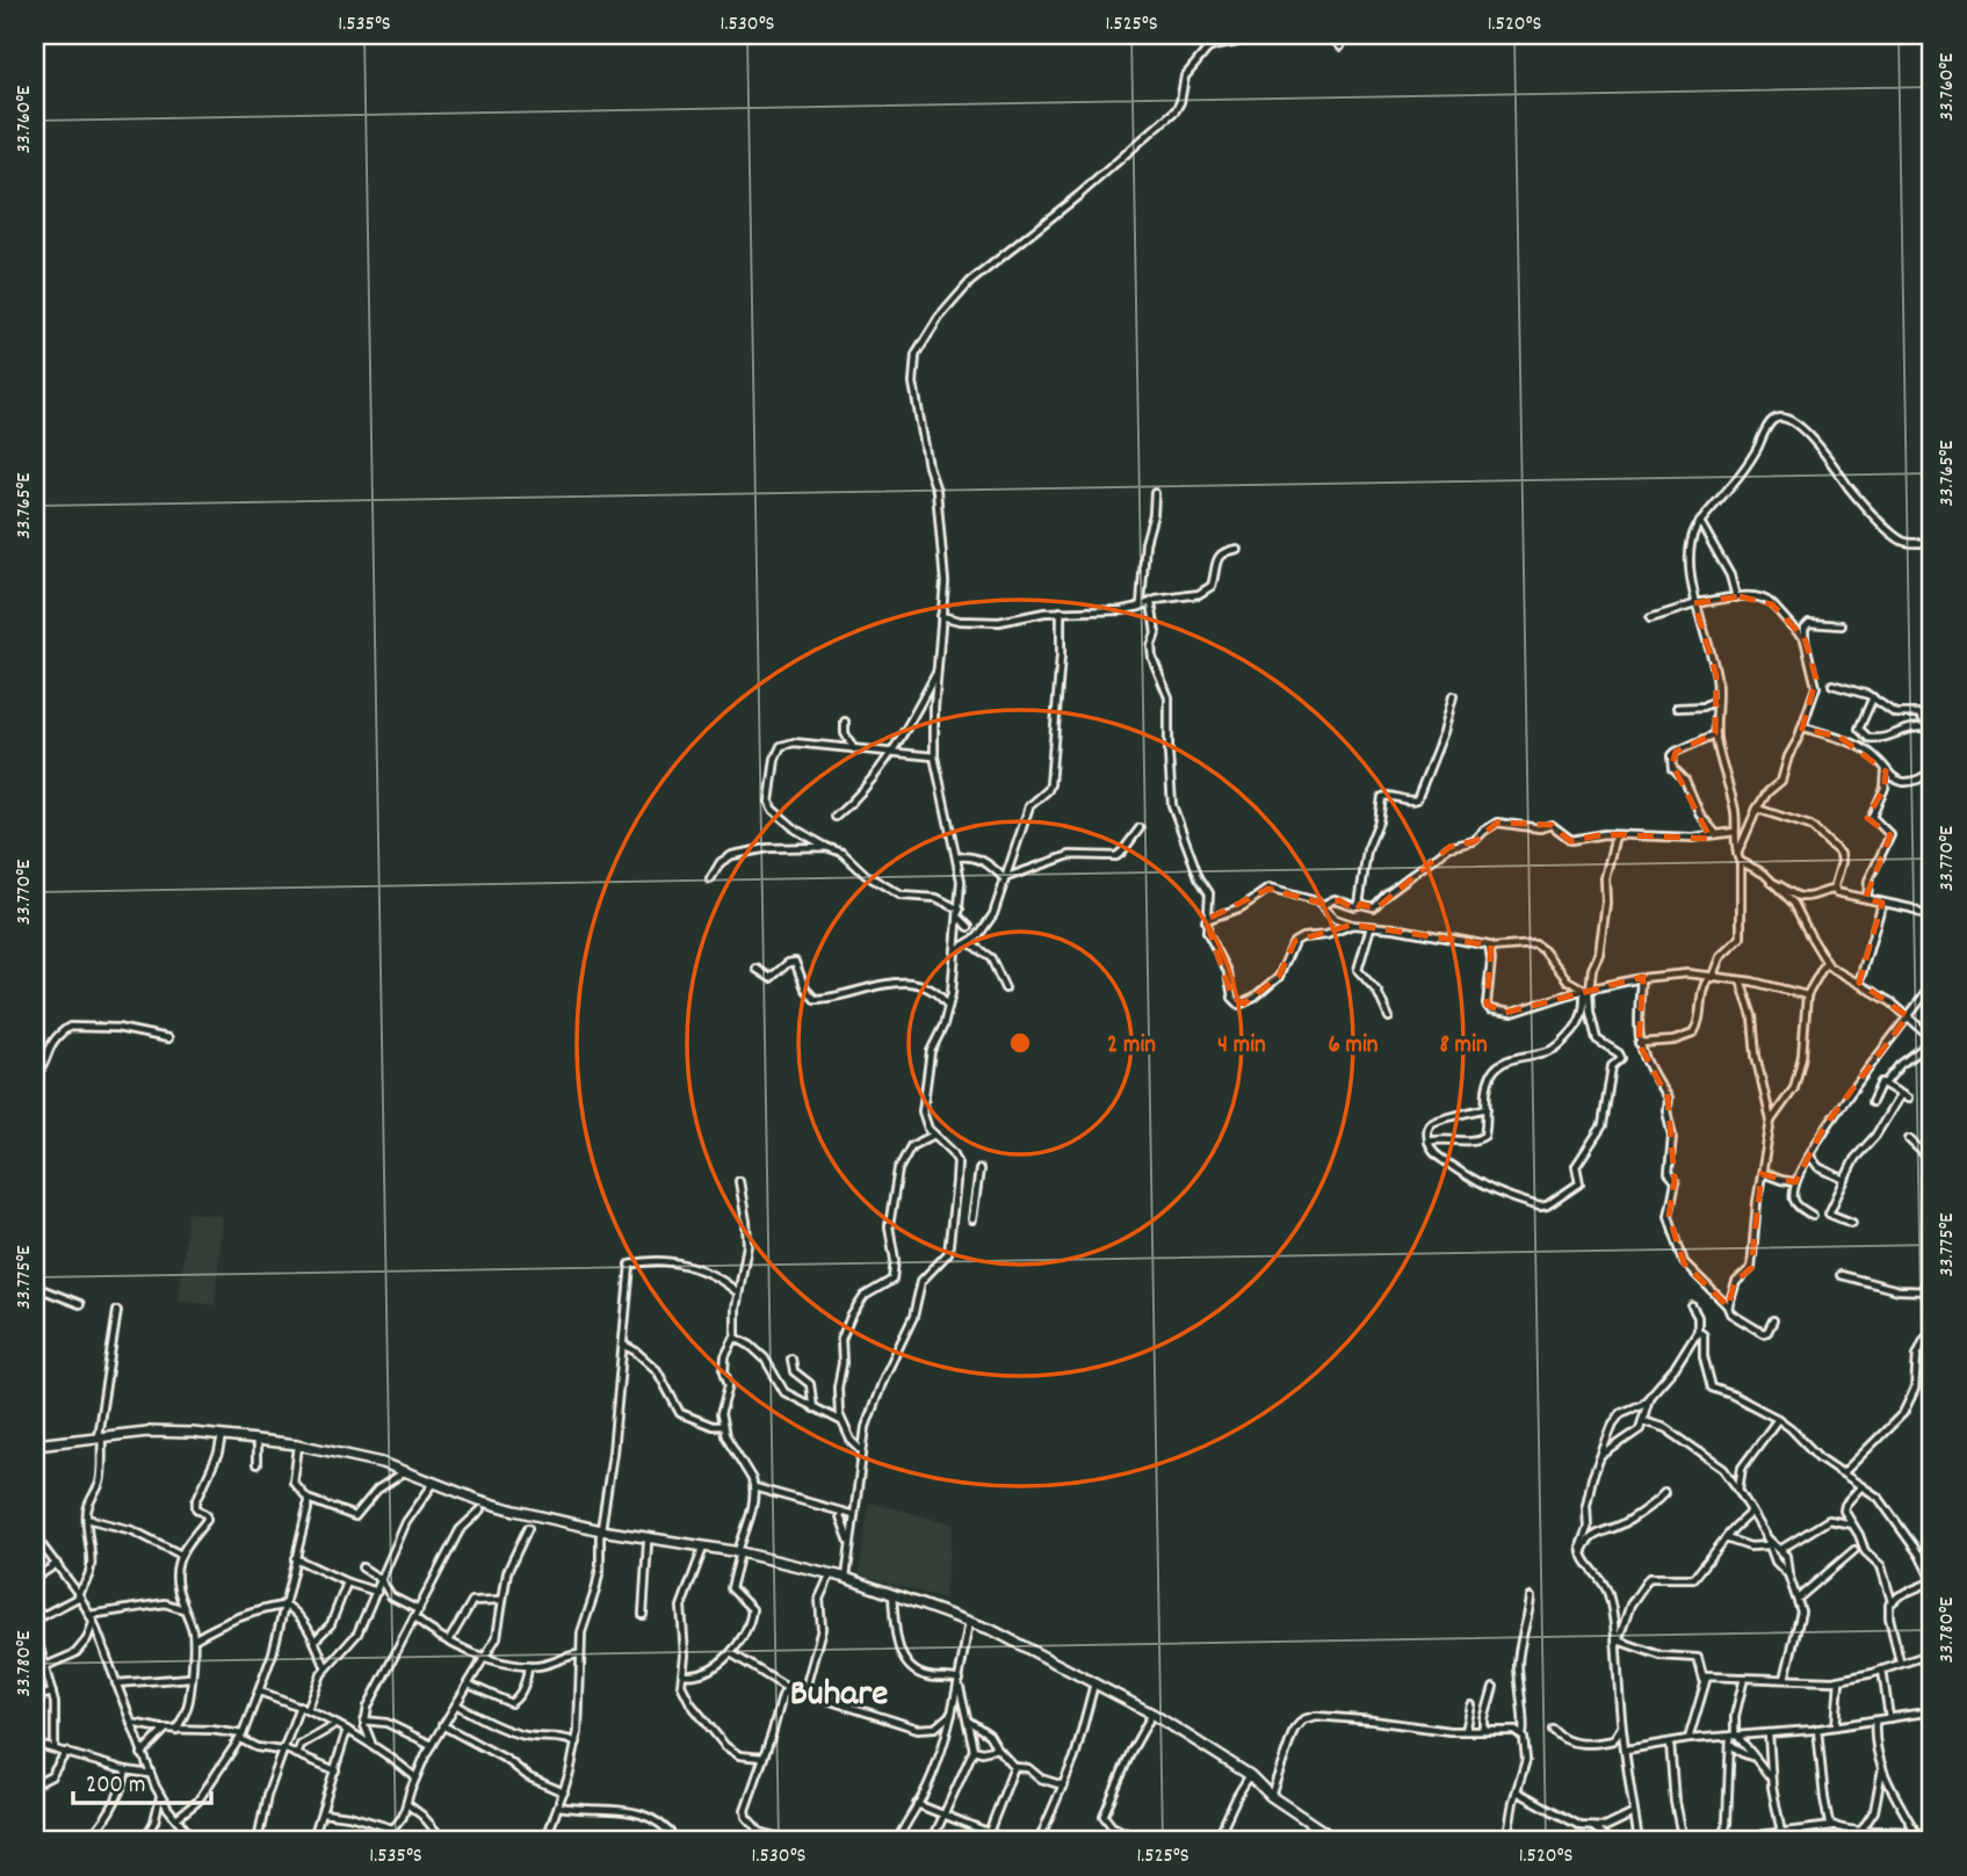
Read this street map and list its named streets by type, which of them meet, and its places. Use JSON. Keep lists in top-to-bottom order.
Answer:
{
  "districts": ["Buhare"],
  "scale_bar": "200 m",
  "coordinates": [
    "1.535°S",
    "1.530°S",
    "1.525°S",
    "1.520°S",
    "33.760°E",
    "33.765°E",
    "33.770°E",
    "33.775°E",
    "33.780°E"
  ],
  "rings": [
    "2 min",
    "4 min",
    "6 min",
    "8 min"
  ]
}
